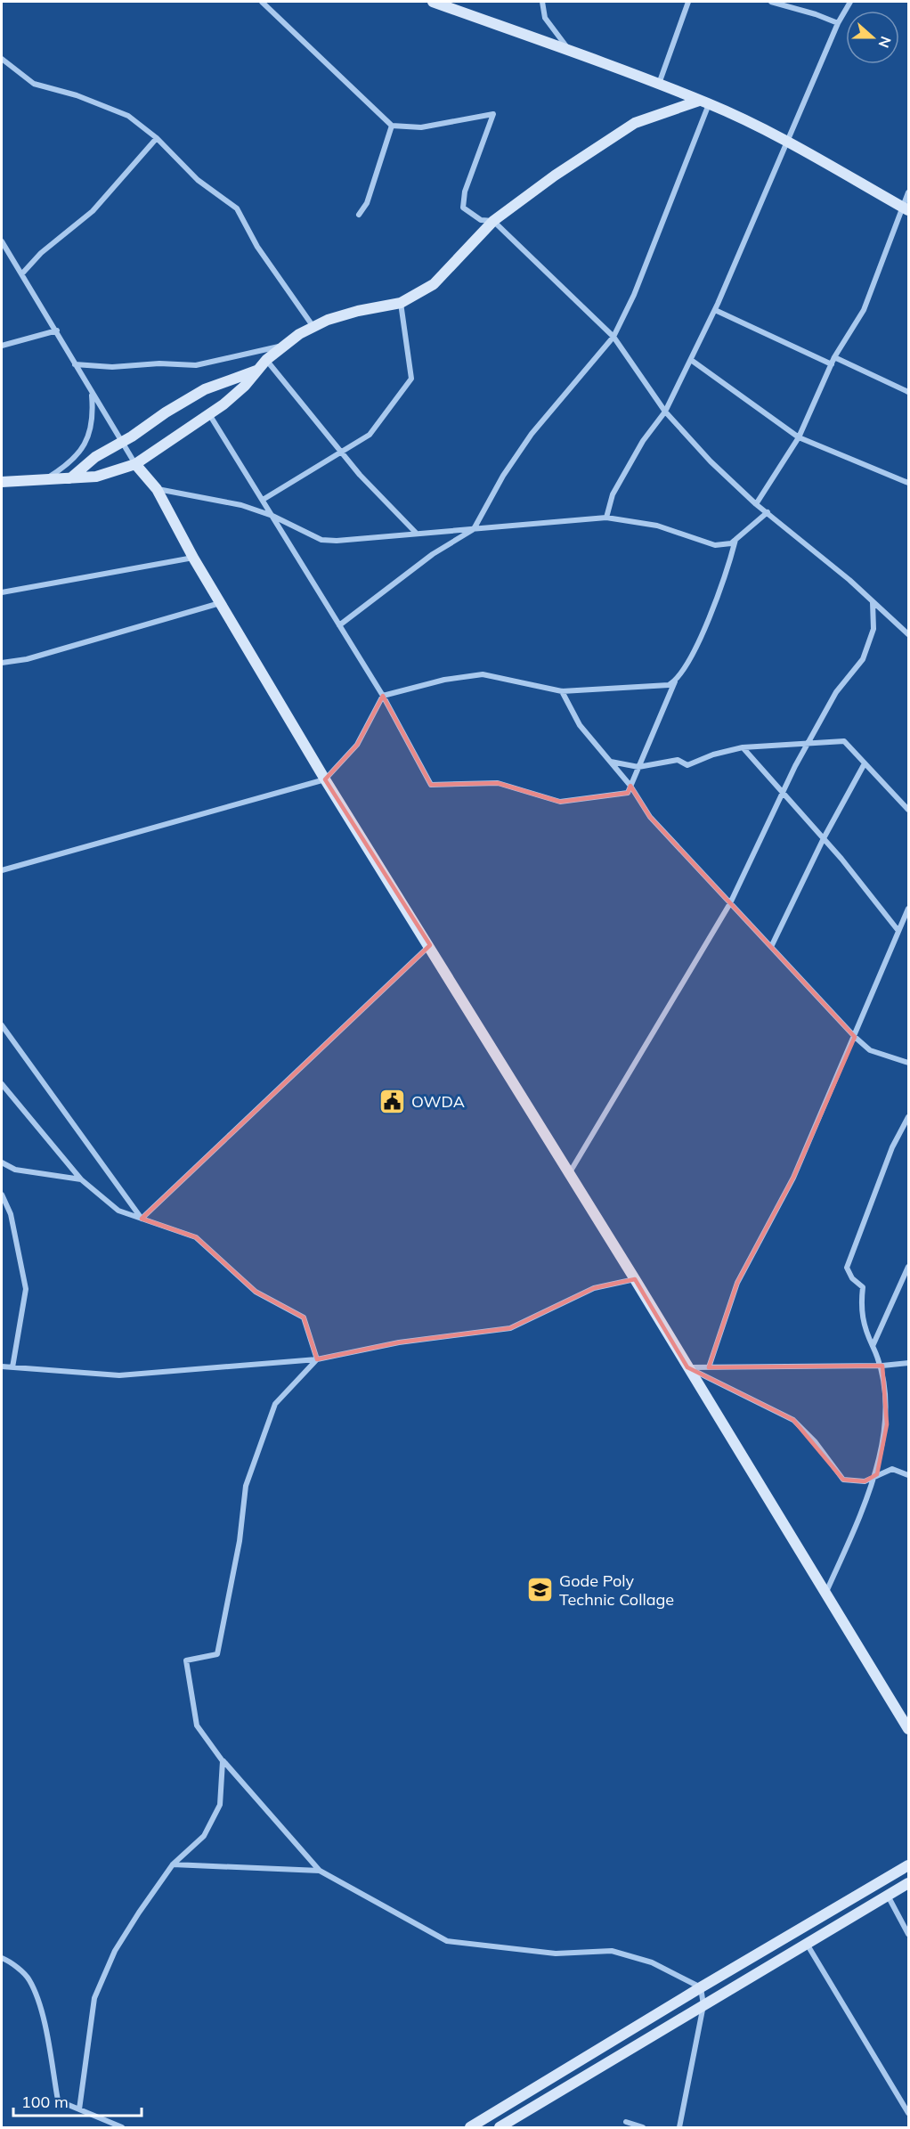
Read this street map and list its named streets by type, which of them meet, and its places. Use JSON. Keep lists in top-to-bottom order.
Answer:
{
  "places": {
    "public building": ["OWDA"],
    "school or university": ["Gode Poly Technic Collage"]
  },
  "scale_bar": "100 m",
  "north": "right"
}
